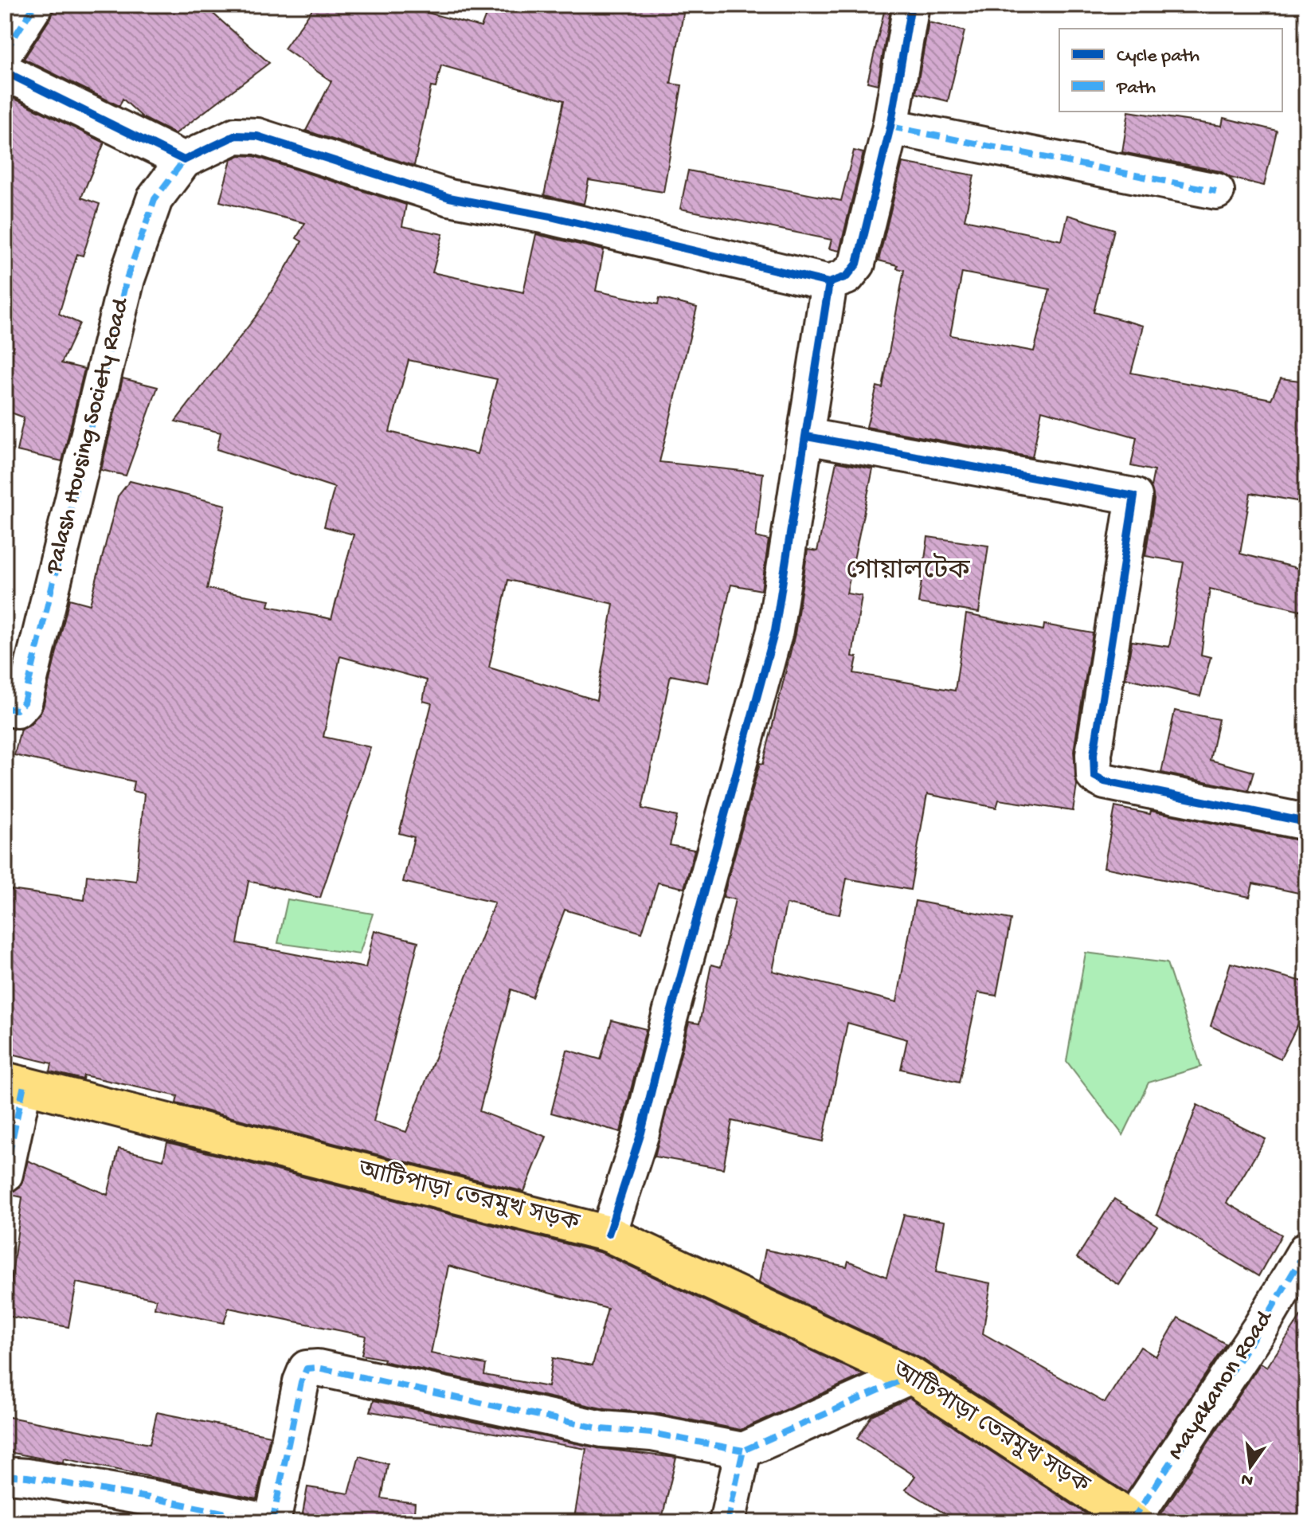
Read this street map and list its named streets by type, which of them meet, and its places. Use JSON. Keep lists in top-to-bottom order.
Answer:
{
  "streets": {
    "main road": ["আটিপাড়া তেরমুখ সড়ক"],
    "street": ["Palash Housing Society Road", "Mayakanon Road"]
  },
  "crossings": [
    ["আটিপাড়া তেরমুখ সড়ক", "Mayakanon Road"]
  ],
  "districts": ["গোয়ালটেক"],
  "legend": ["Cycle path", "Path"],
  "north": "bottom"
}
